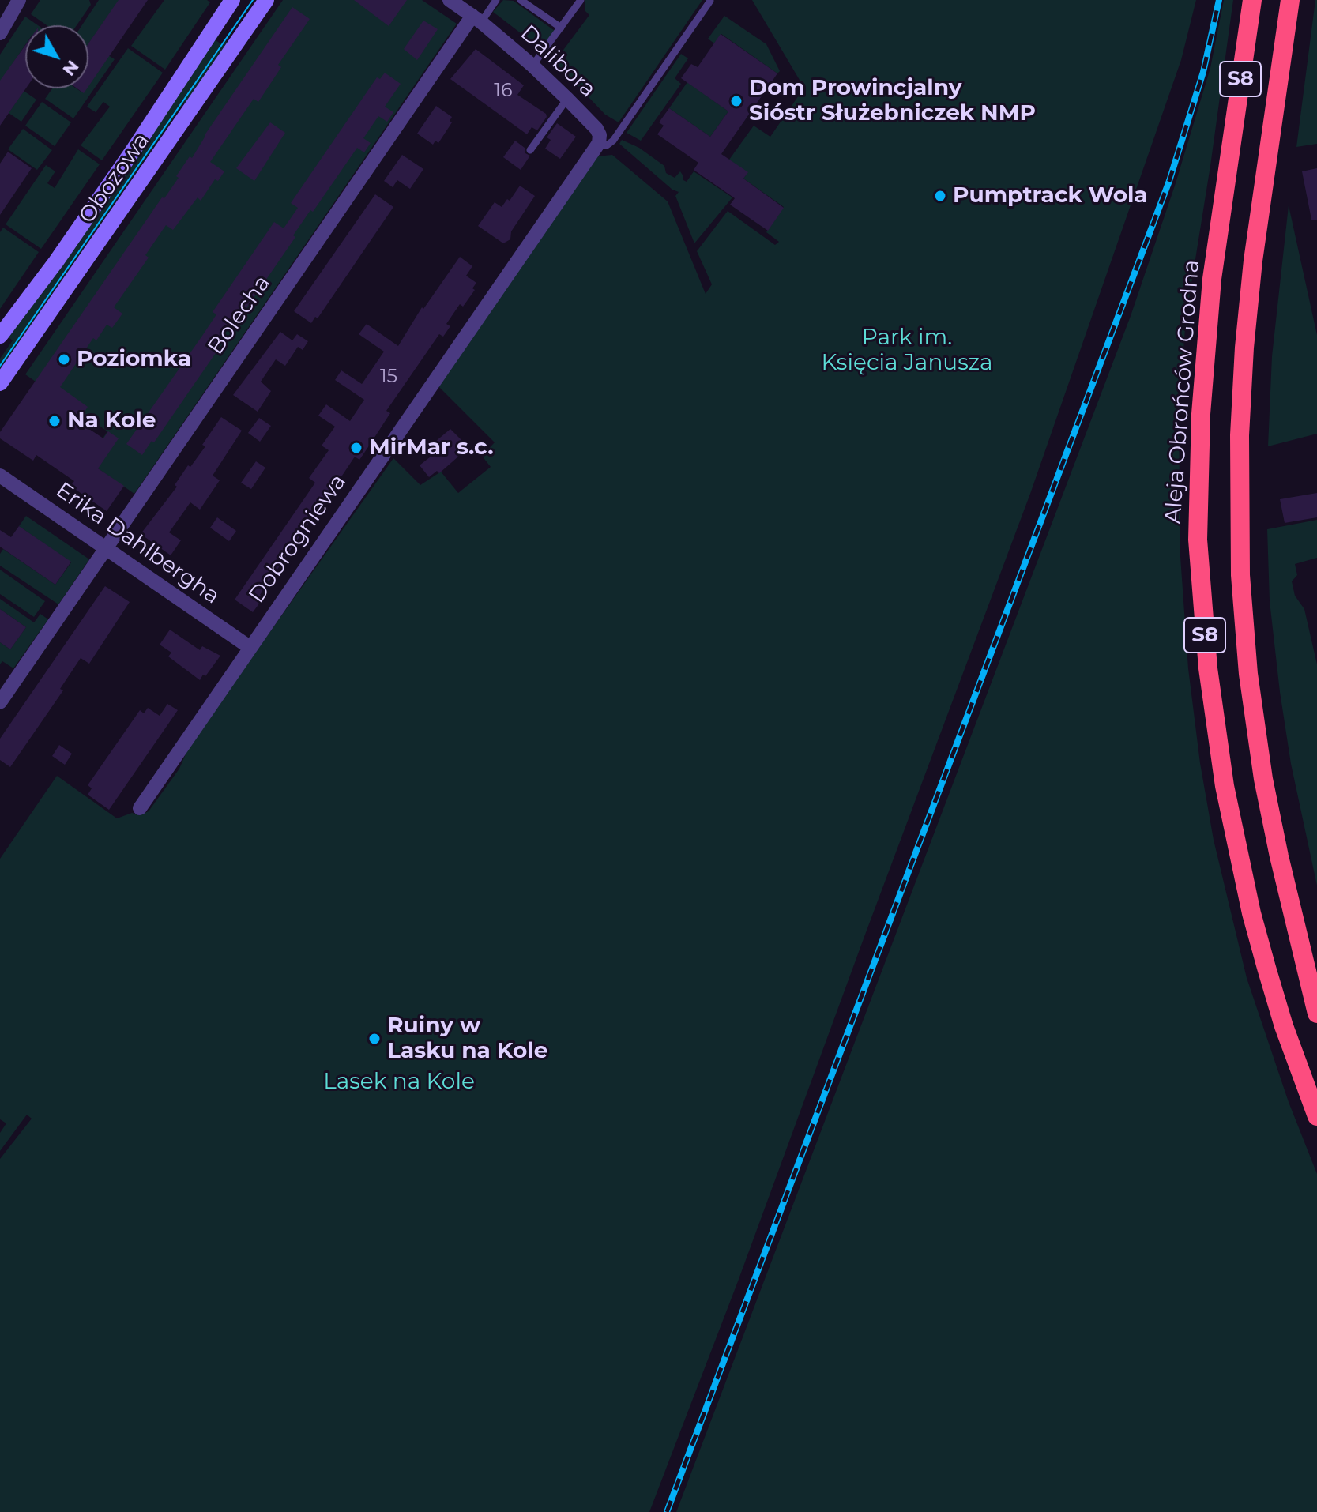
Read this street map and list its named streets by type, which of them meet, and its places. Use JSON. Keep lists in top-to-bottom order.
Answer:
{
  "streets": {
    "highway": ["S8", "Aleja Obrońców Grodna"],
    "street": [
      "Dalibora",
      "Obozowa",
      "Bolecha",
      "Dobrogniewa",
      "Erika Dahlbergha"
    ]
  },
  "crossings": [
    ["Dalibora", "Bolecha"],
    ["Dalibora", "Dobrogniewa"],
    ["Bolecha", "Erika Dahlbergha"],
    ["Dobrogniewa", "Erika Dahlbergha"]
  ],
  "parks": ["Park im. Księcia Janusza", "Lasek na Kole"],
  "places": [
    "Dom Prowincjalny Sióstr Służebniczek NMP",
    "Pumptrack Wola",
    "Poziomka",
    "Na Kole",
    "MirMar s.c.",
    "Ruiny w Lasku na Kole"
  ],
  "house_numbers": ["16", "15"],
  "north": "bottom right"
}
